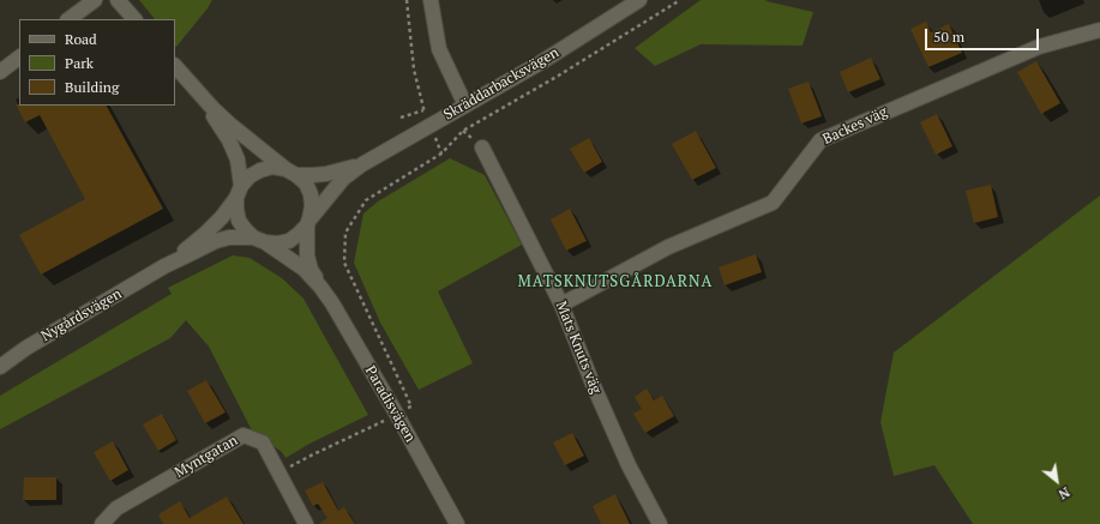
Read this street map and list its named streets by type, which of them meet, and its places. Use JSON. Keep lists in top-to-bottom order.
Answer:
{
  "streets": {
    "street": [
      "Skräddarbacksvägen",
      "Backes väg",
      "Nygårdsvägen",
      "Mats Knuts väg",
      "Paradisvägen",
      "Myntgatan"
    ]
  },
  "crossings": [
    ["Skräddarbacksvägen", "Nygårdsvägen"],
    ["Skräddarbacksvägen", "Paradisvägen"],
    ["Backes väg", "Mats Knuts väg"],
    ["Nygårdsvägen", "Paradisvägen"]
  ],
  "districts": ["MATSKNUTSGÅRDARNA"],
  "legend": ["Road", "Park", "Building"],
  "scale_bar": "50 m",
  "north": "bottom right"
}
